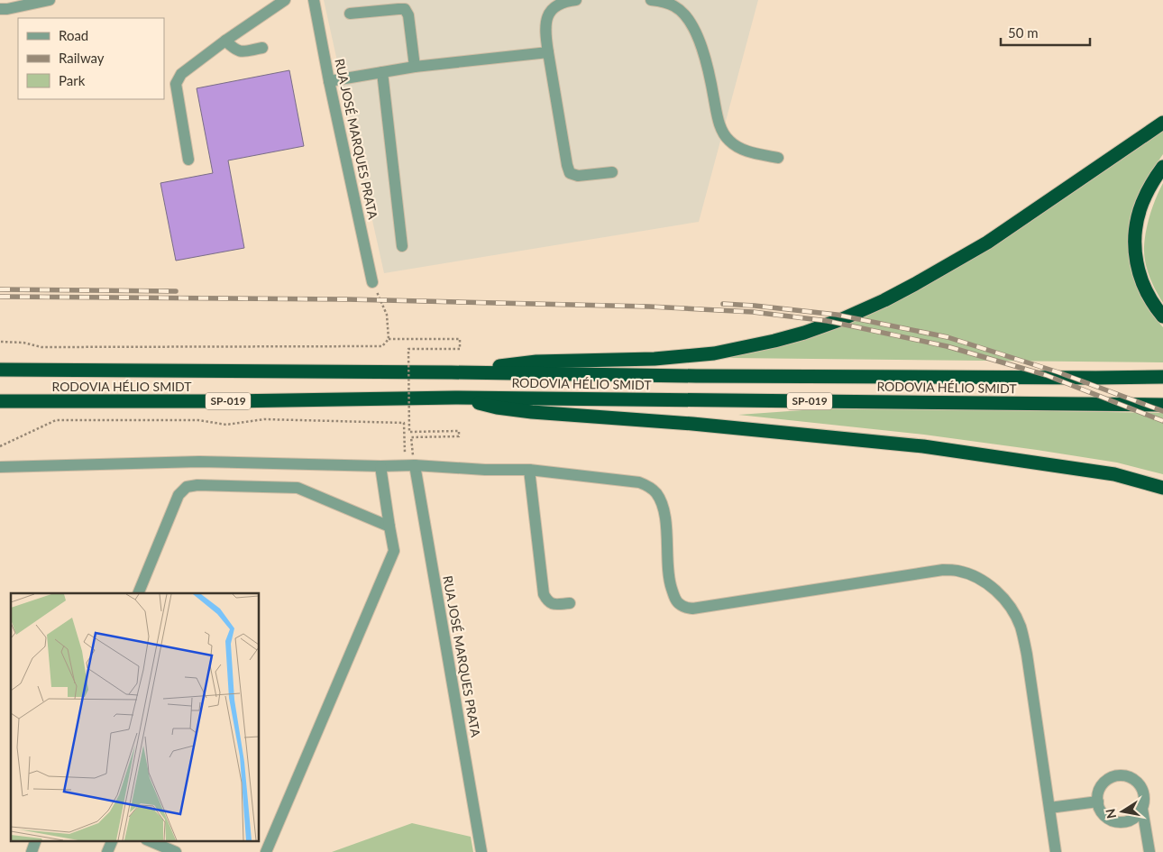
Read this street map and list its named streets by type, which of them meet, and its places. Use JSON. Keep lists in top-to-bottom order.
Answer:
{
  "streets": {
    "highway": ["RODOVIA HÉLIO SMIDT", "SP-019"],
    "lane": ["RUA JOSÉ MARQUES PRATA"]
  },
  "legend": ["Road", "Railway", "Park"],
  "scale_bar": "50 m",
  "north": "left"
}
